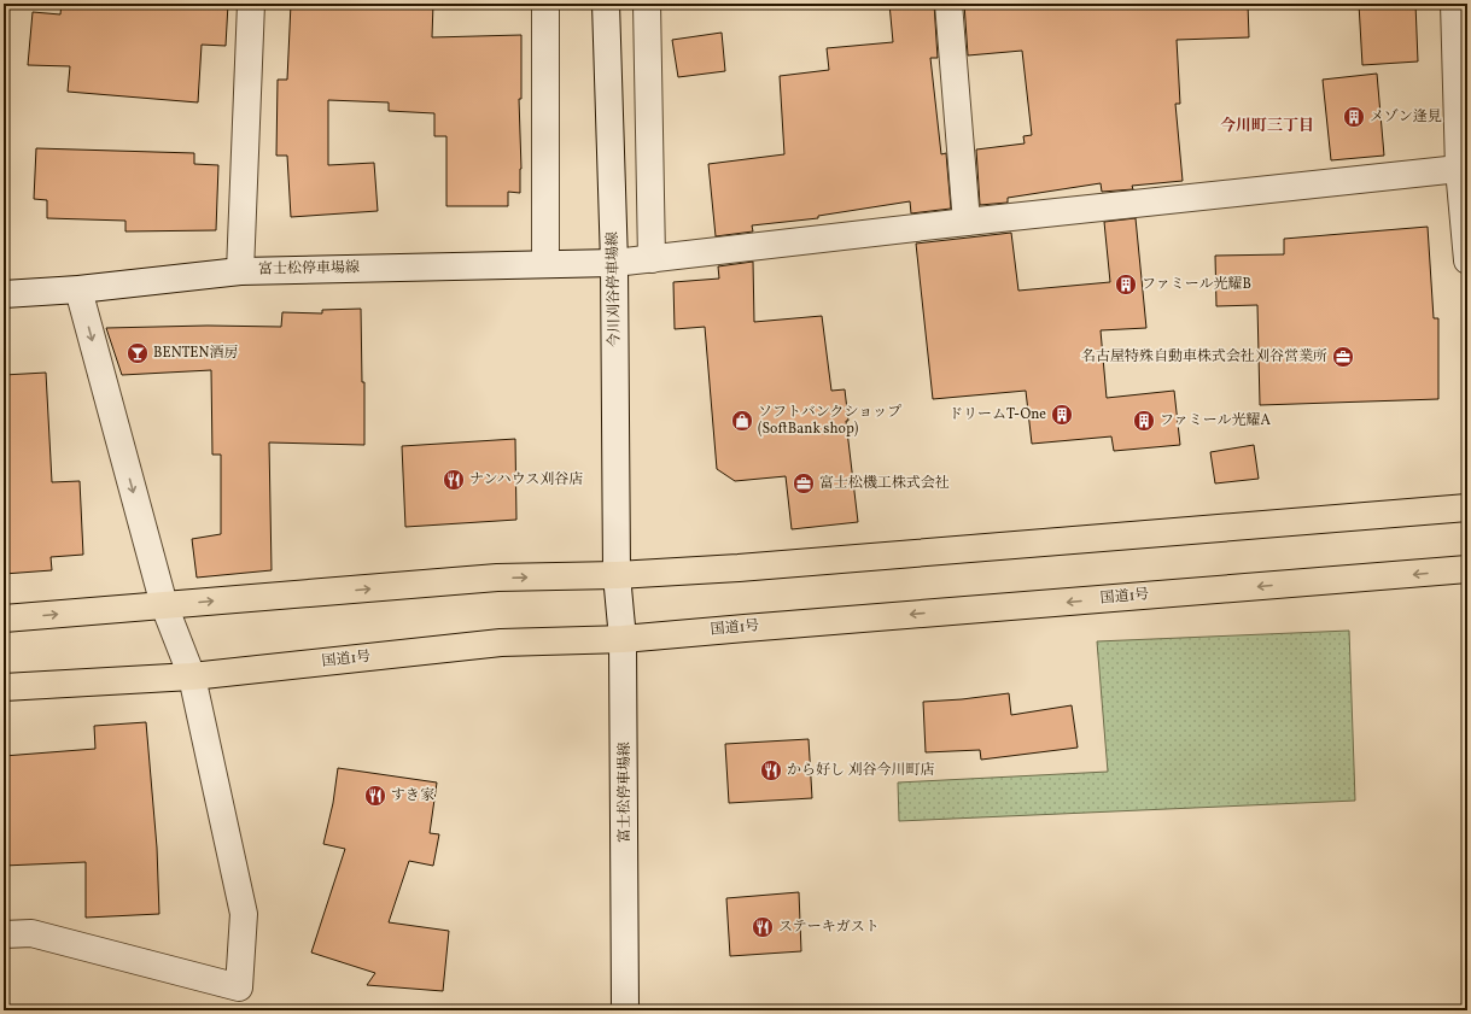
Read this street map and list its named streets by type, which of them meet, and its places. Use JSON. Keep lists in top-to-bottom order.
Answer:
{
  "streets": {
    "highway": ["国道1号"],
    "street": ["富士松停車場線", "今川刈谷停車場線"]
  },
  "crossings": [
    ["富士松停車場線", "今川刈谷停車場線"],
    ["富士松停車場線", "国道1号"]
  ],
  "districts": ["今川町三丁目"],
  "places": {
    "building": [
      "メゾン逢見",
      "ファミール光耀B",
      "ドリームT-One",
      "ファミール光耀A"
    ],
    "bar": ["BENTEN酒房"],
    "office": ["名古屋特殊自動車株式会社刈谷営業所", "富士松機工株式会社"],
    "shop": ["ソフトバンクショップ (SoftBank shop)"],
    "restaurant": [
      "ナンハウス刈谷店",
      "から好し 刈谷今川町店",
      "すき家",
      "ステーキガスト"
    ]
  }
}
